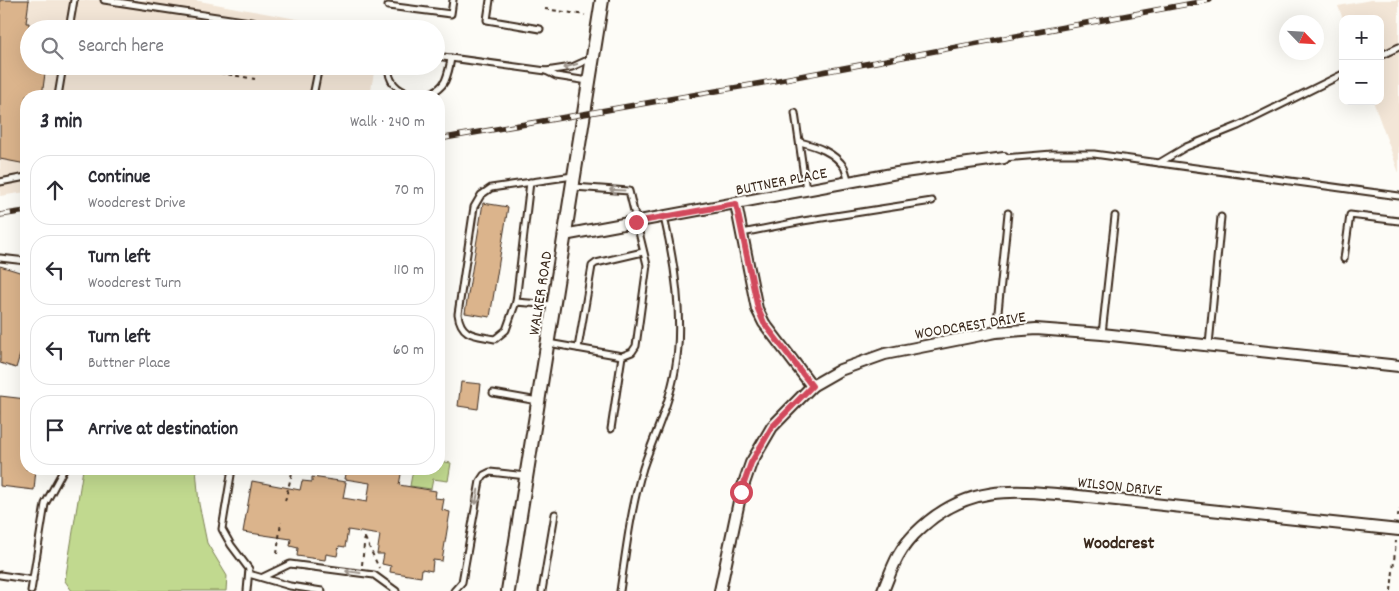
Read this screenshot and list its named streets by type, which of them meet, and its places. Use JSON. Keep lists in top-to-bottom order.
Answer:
{
  "streets": {
    "street": [
      "BUTTNER PLACE",
      "WALKER ROAD",
      "WOODCREST DRIVE",
      "WILSON DRIVE"
    ]
  },
  "crossings": [
    ["BUTTNER PLACE", "WALKER ROAD"]
  ],
  "districts": ["Woodcrest"],
  "north": "bottom right",
  "page": {
    "map_buttons": ["+", "−"],
    "search": "Search here",
    "heading": ["3 min", "Walk · 240 m"],
    "list": [
      ["Continue", "Woodcrest Drive", "70 m"],
      ["Turn left", "Woodcrest Turn", "110 m"],
      ["Turn left", "Buttner Place", "60 m"],
      "Arrive at destination"
    ]
  }
}
